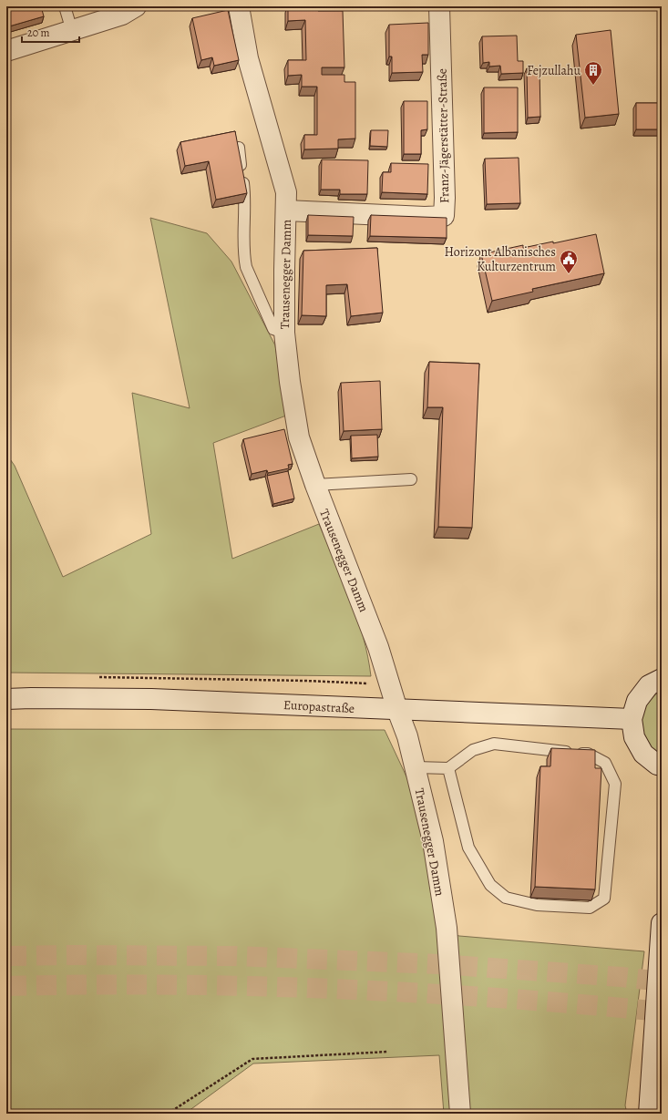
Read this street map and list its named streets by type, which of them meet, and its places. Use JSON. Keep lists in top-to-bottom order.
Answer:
{
  "streets": {
    "street": ["Franz-Jägerstätter-Straße", "Trausenegger Damm", "Europastraße"]
  },
  "crossings": [
    ["Franz-Jägerstätter-Straße", "Trausenegger Damm"],
    ["Trausenegger Damm", "Europastraße"]
  ],
  "places": {
    "building": ["Fejzullahu"],
    "public building": ["Horizont Albanisches Kulturzentrum"]
  },
  "scale_bar": "20 m"
}
